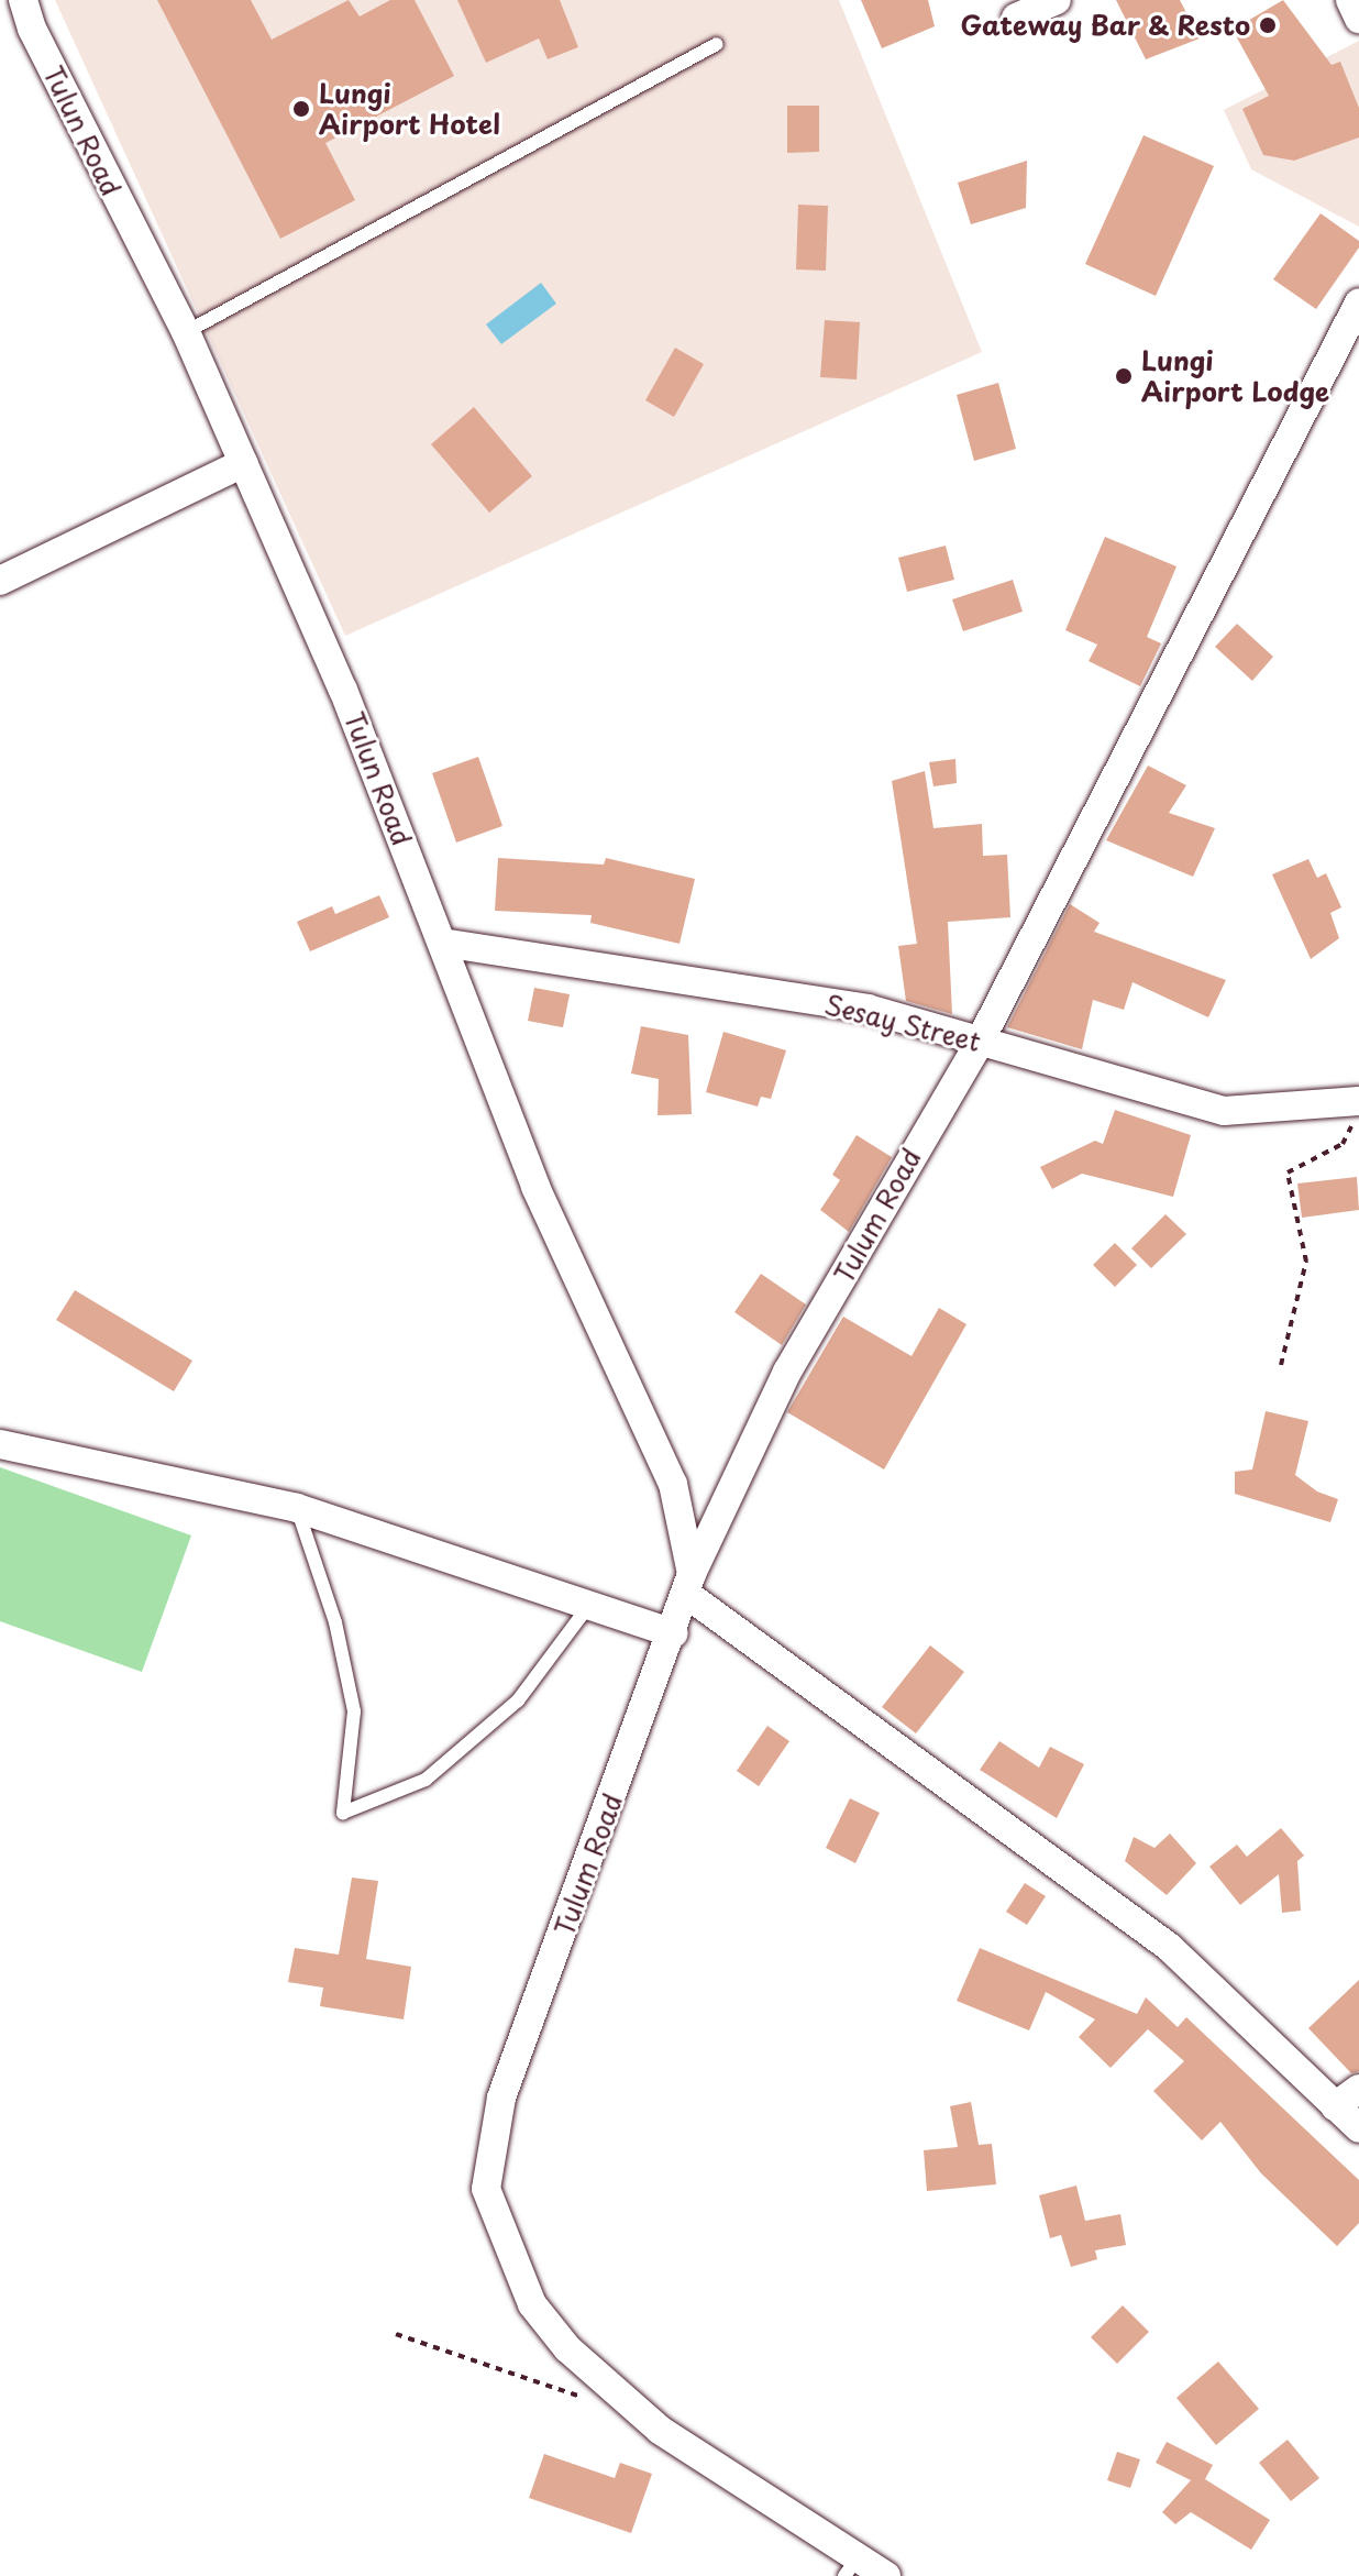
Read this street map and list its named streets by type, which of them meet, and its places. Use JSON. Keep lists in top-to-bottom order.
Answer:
{
  "streets": {
    "street": ["Tulun Road", "Sesay Street", "Tulum Road"]
  },
  "crossings": [
    ["Tulun Road", "Sesay Street"],
    ["Tulun Road", "Tulum Road"],
    ["Sesay Street", "Tulum Road"]
  ],
  "places": ["Gateway Bar & Resto", "Lungi Airport Hotel", "Lungi Airport Lodge"]
}
